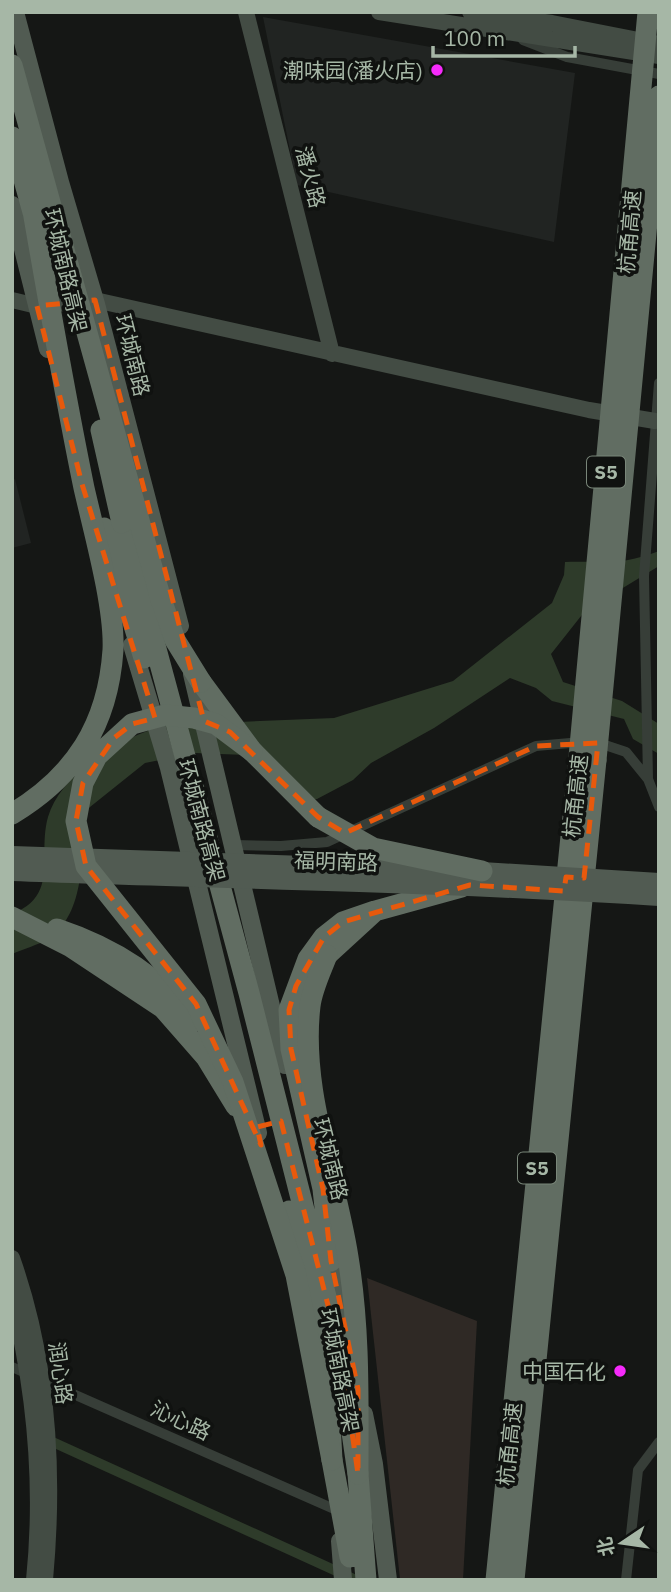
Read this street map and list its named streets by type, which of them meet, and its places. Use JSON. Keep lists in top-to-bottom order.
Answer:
{
  "streets": {
    "highway": ["杭甬高速", "环城南路高架", "S5"],
    "main road": ["环城南路", "福明南路"],
    "street": ["潘火路", "润心路", "沁心路"]
  },
  "crossings": [
    ["润心路", "沁心路"]
  ],
  "places": ["潮味园(潘火店)", "中国石化"],
  "scale_bar": "100 m",
  "north": "left"
}
